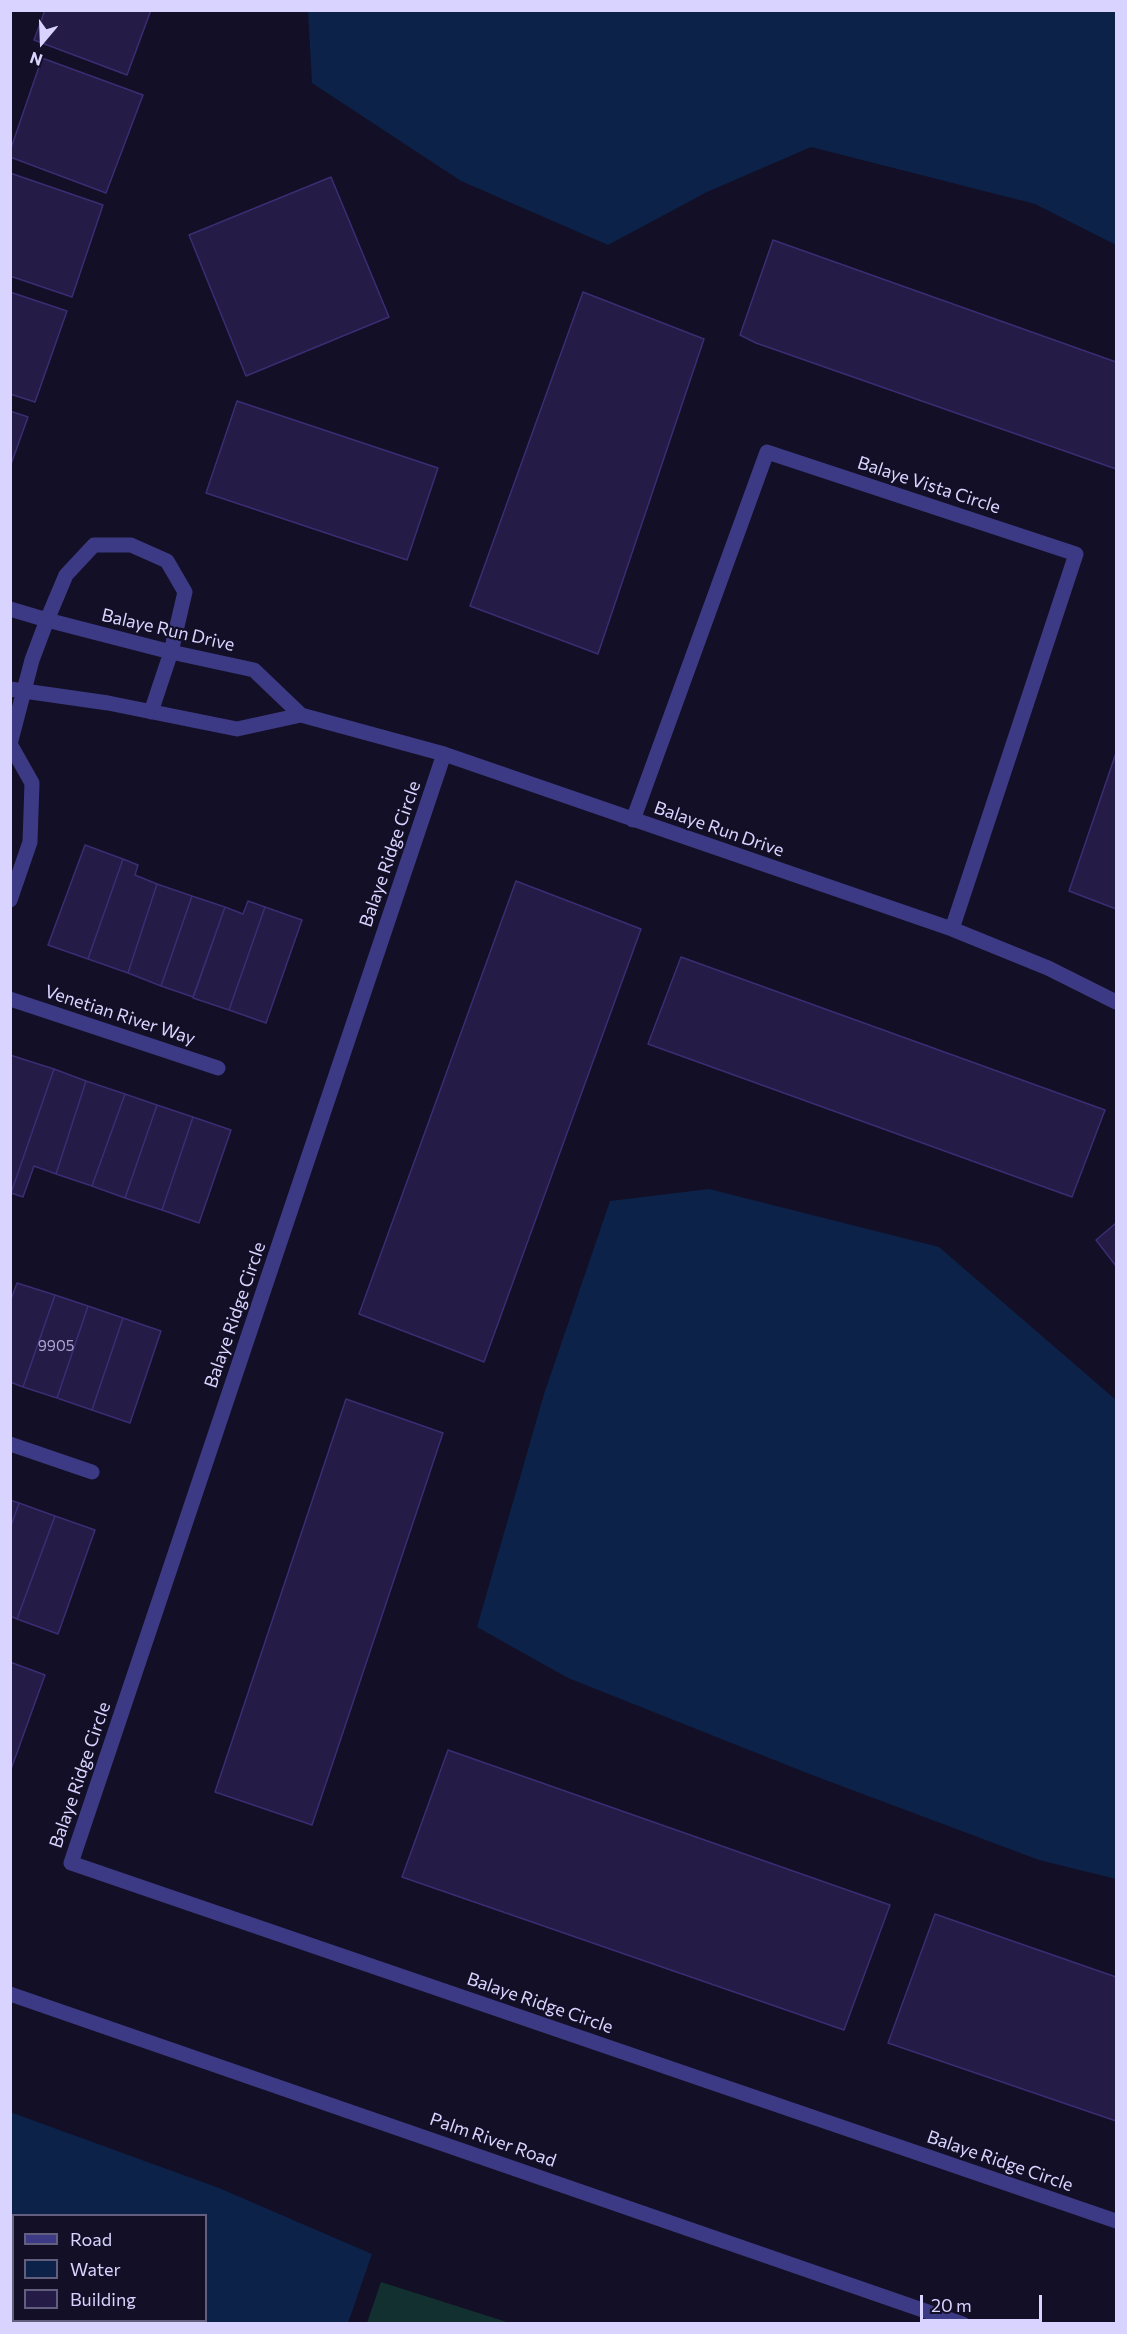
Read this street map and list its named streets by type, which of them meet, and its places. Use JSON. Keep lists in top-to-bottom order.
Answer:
{
  "streets": {
    "street": [
      "Balaye Vista Circle",
      "Balaye Run Drive",
      "Balaye Ridge Circle",
      "Venetian River Way",
      "Palm River Road"
    ]
  },
  "crossings": [
    ["Balaye Vista Circle", "Balaye Run Drive"],
    ["Balaye Run Drive", "Balaye Ridge Circle"]
  ],
  "house_numbers": ["9905"],
  "legend": ["Road", "Water", "Building"],
  "scale_bar": "20 m",
  "north": "bottom"
}
